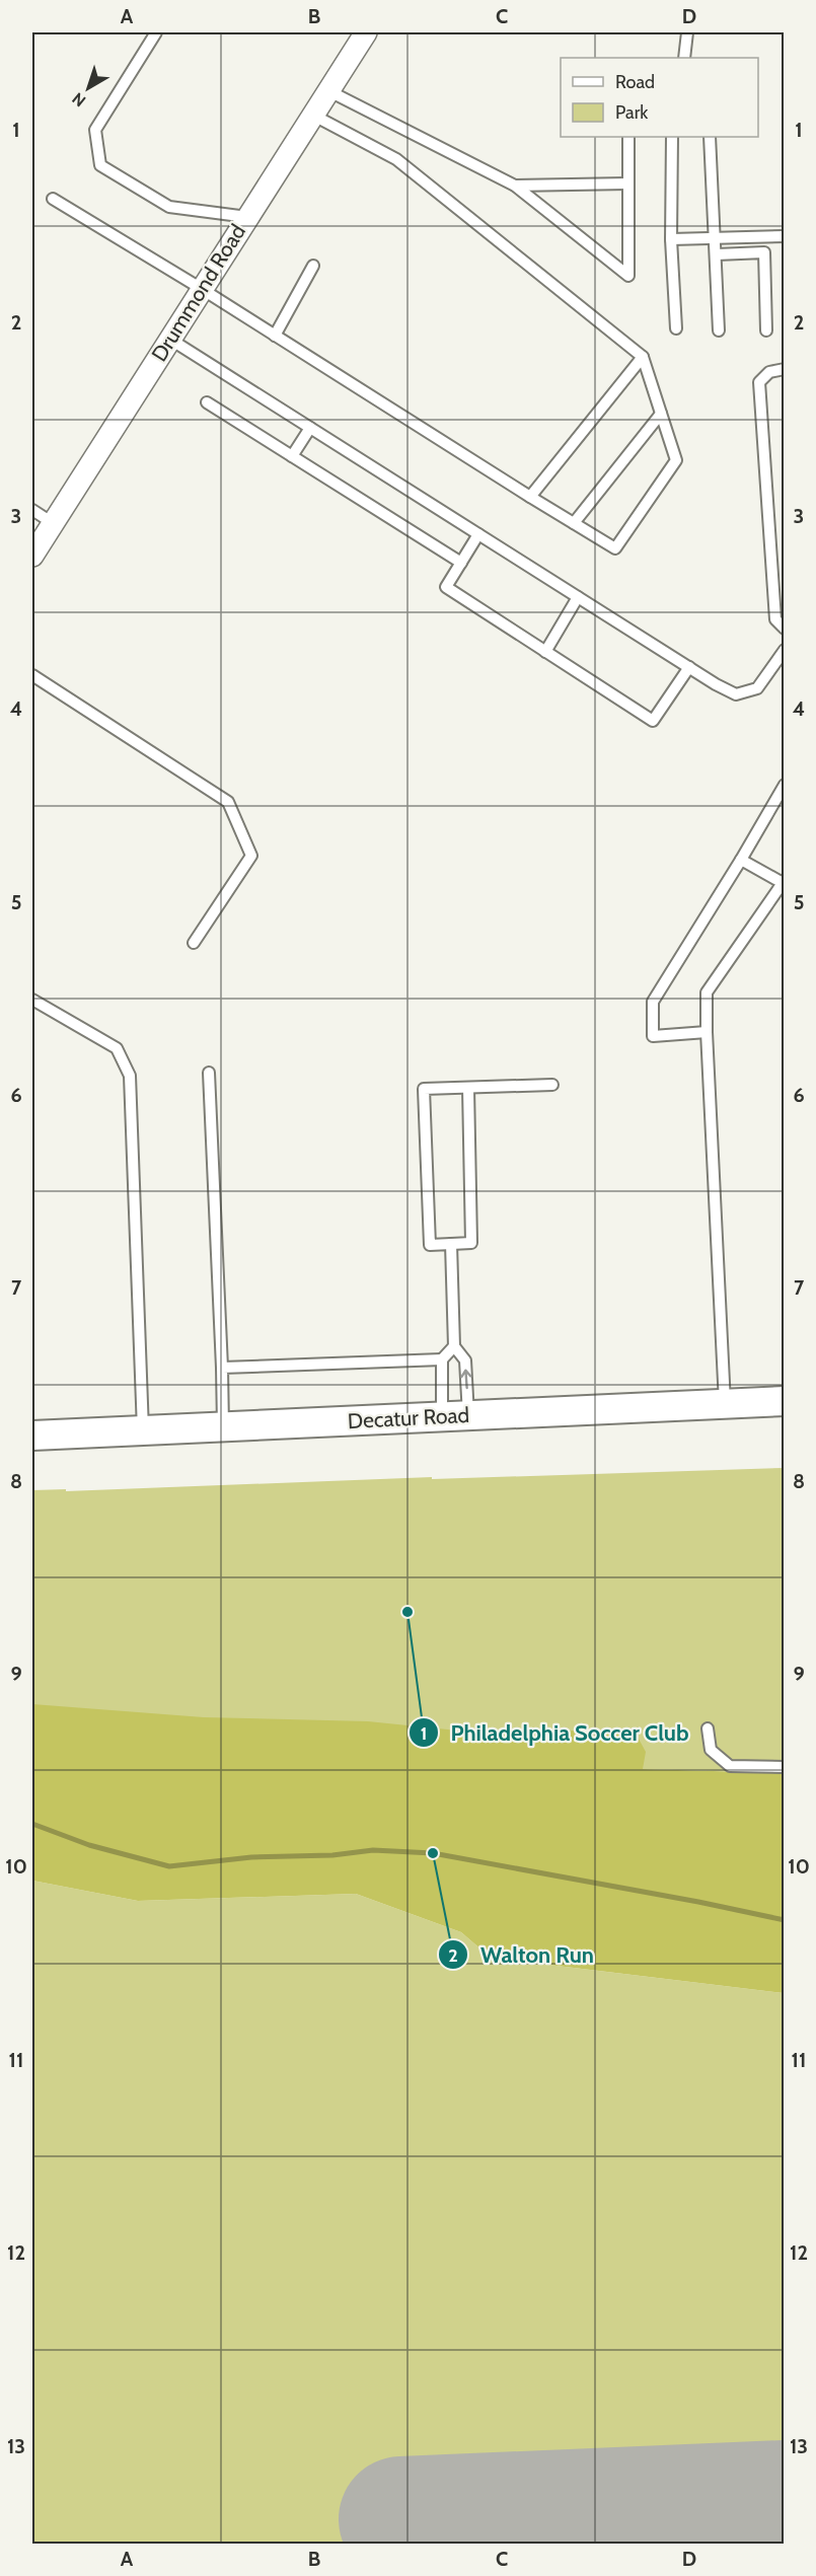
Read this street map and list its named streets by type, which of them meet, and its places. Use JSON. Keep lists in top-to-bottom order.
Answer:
{
  "streets": {
    "street": ["Drummond Road", "Decatur Road"]
  },
  "places": ["Philadelphia Soccer Club", "Walton Run"],
  "legend": ["Road", "Park"],
  "north": "bottom left",
  "grid": {
    "columns": [
      "A",
      "B",
      "C",
      "D"
    ],
    "rows": [
      "1",
      "2",
      "3",
      "4",
      "5",
      "6",
      "7",
      "8",
      "9",
      "10",
      "11",
      "12",
      "13"
    ]
  }
}
